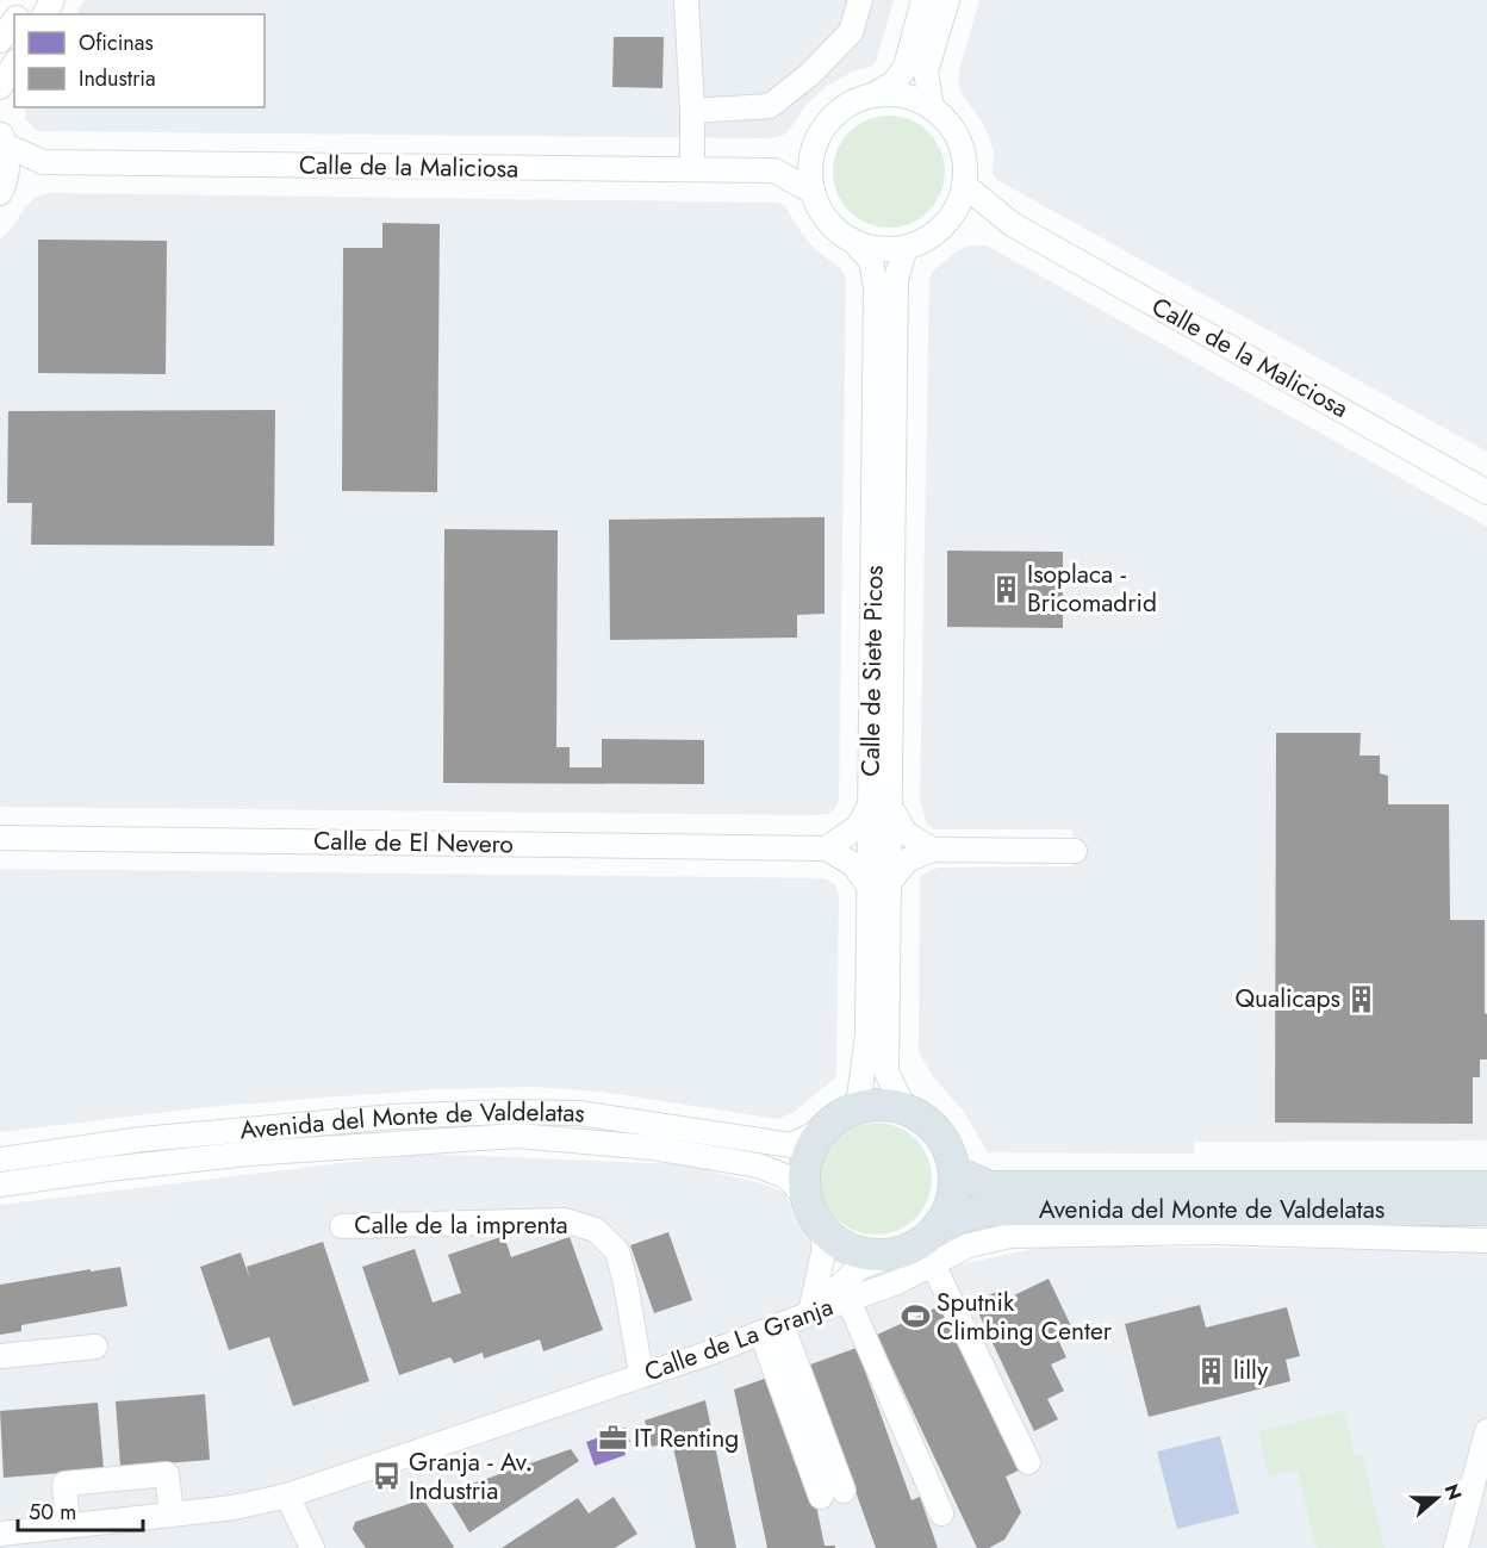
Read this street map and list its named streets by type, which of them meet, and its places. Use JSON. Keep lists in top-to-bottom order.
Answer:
{
  "streets": {
    "main road": ["Avenida del Monte de Valdelatas"],
    "street": [
      "Calle de la Maliciosa",
      "Calle de Siete Picos",
      "Calle de El Nevero",
      "Calle de la imprenta",
      "Calle de La Granja"
    ]
  },
  "crossings": [
    ["Calle de la Maliciosa", "Calle de Siete Picos"],
    ["Calle de Siete Picos", "Avenida del Monte de Valdelatas"],
    ["Calle de la imprenta", "Calle de La Granja"]
  ],
  "places": {
    "building": ["Isoplaca - Bricomadrid", "Qualicaps", "lilly"],
    "sports": ["Sputnik Climbing Center"],
    "office": ["IT Renting"],
    "bus stop": ["Granja - Av. Industria"]
  },
  "legend": ["Oficinas", "Industria"],
  "scale_bar": "50 m",
  "north": "right"
}
